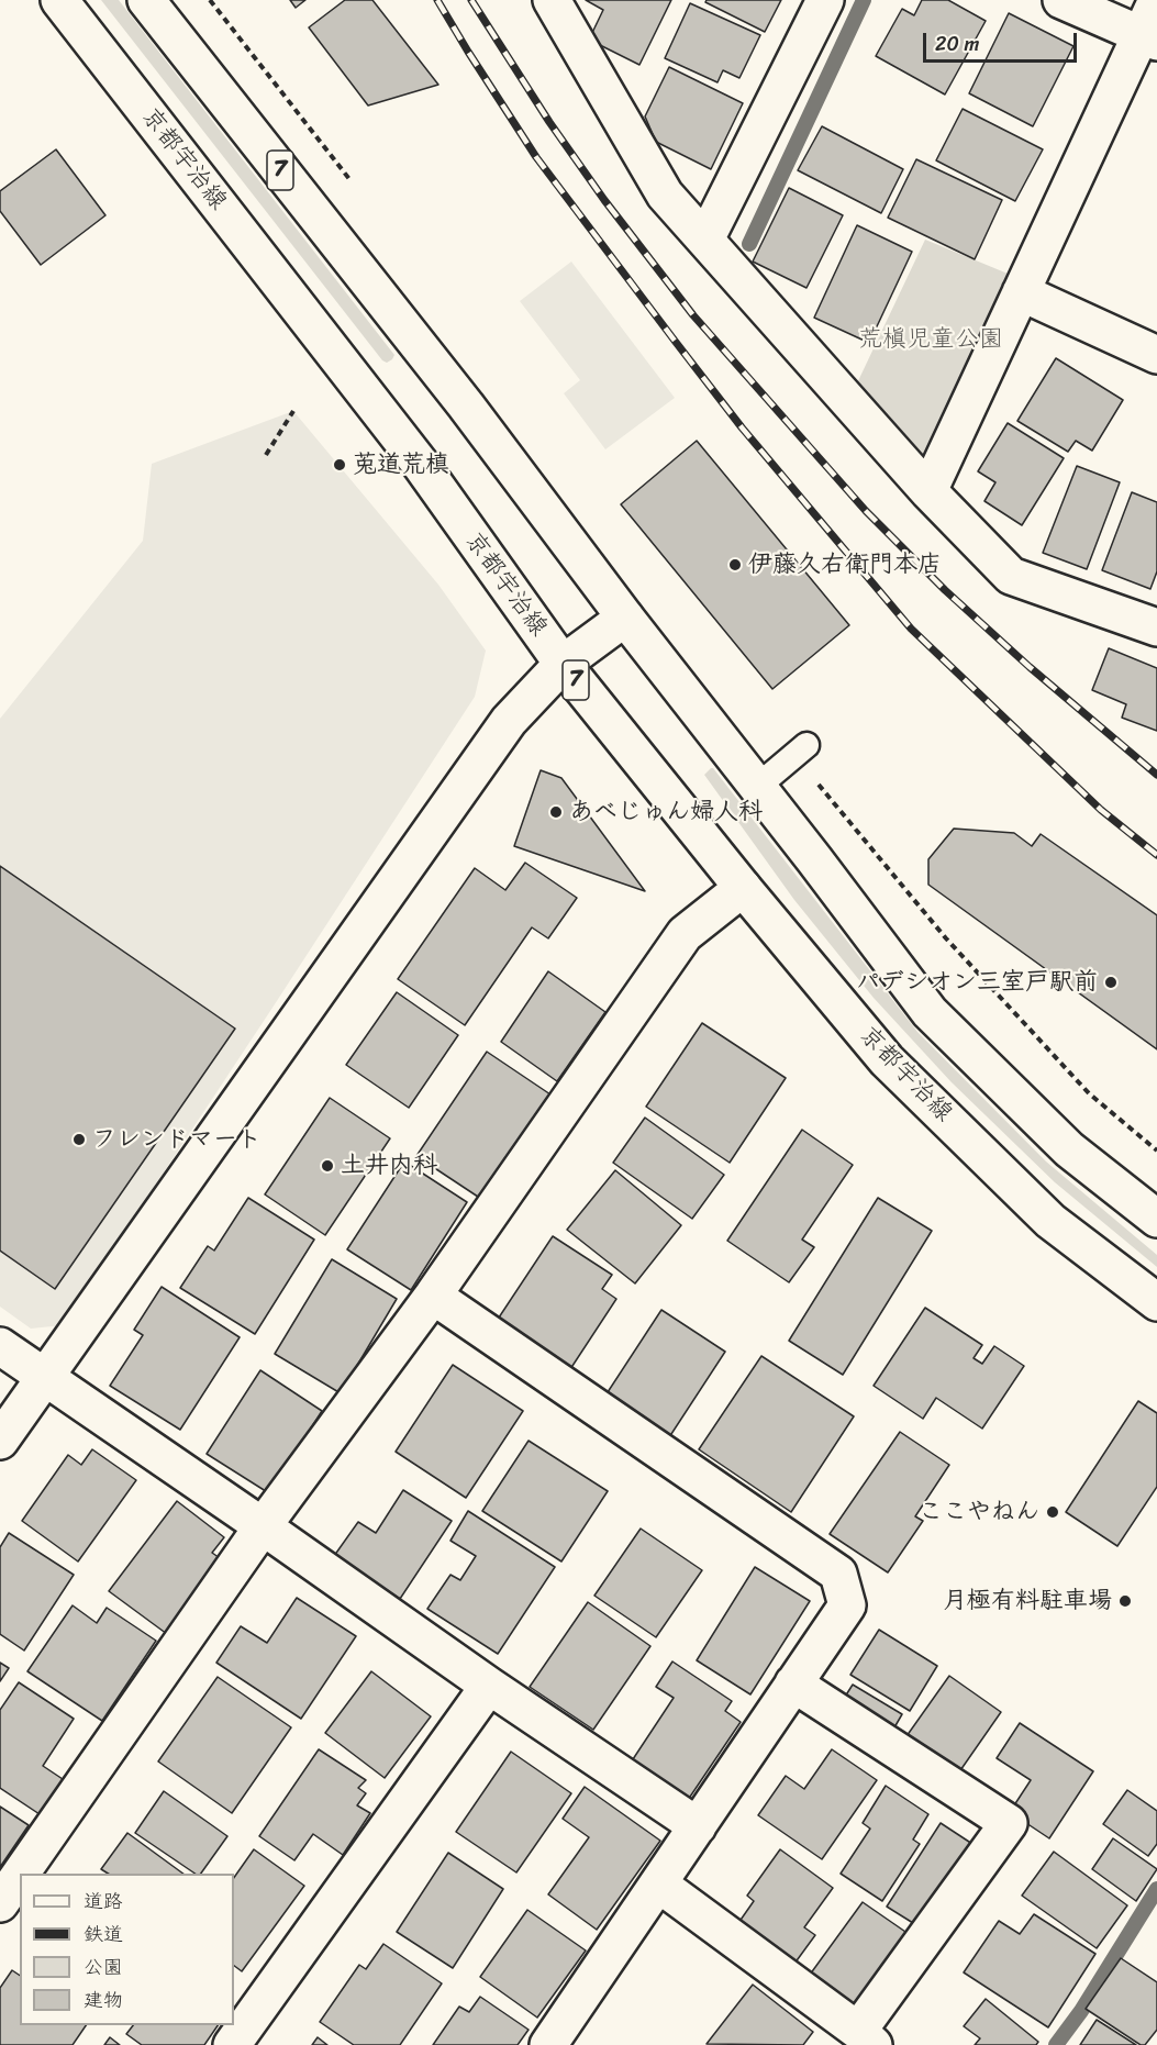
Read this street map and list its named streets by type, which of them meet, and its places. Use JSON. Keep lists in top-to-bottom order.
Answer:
{
  "streets": {
    "street": ["京都宇治線", "7"]
  },
  "parks": ["荒槇児童公園"],
  "places": [
    "莵道荒槙",
    "伊藤久右衛門本店",
    "あべじゅん婦人科",
    "パデシオン三室戸駅前",
    "フレンドマート",
    "土井内科",
    "ここやねん",
    "月極有料駐車場"
  ],
  "legend": [
    "道路",
    "鉄道",
    "公園",
    "建物"
  ],
  "scale_bar": "20 m"
}
